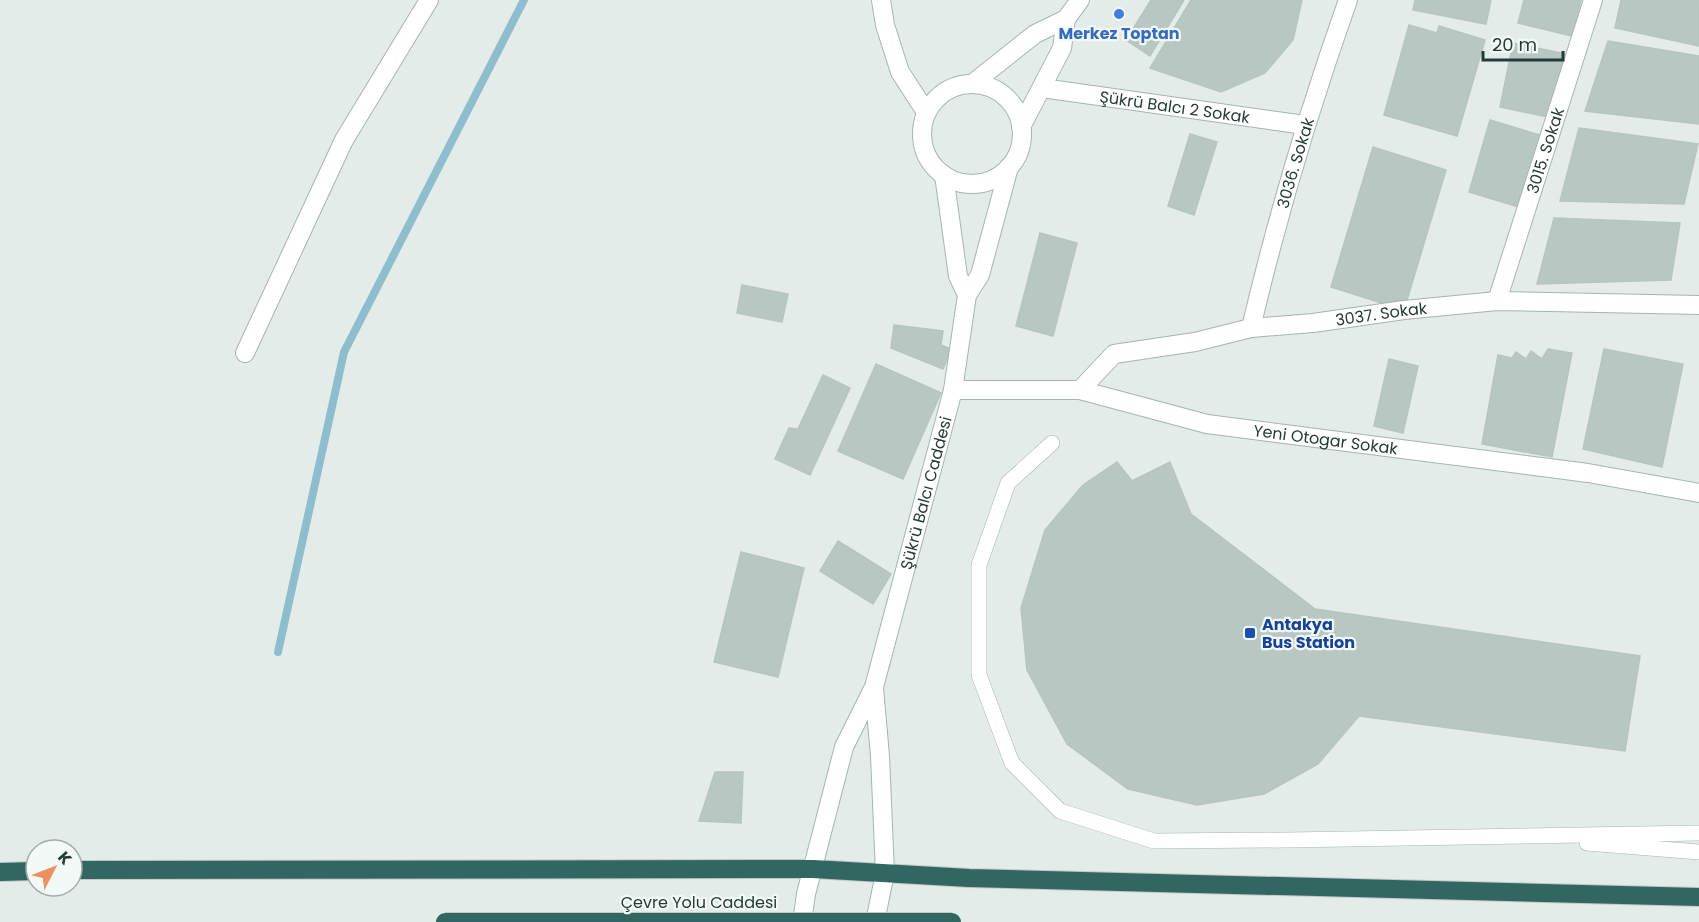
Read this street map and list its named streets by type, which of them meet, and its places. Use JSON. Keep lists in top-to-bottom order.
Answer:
{
  "streets": {
    "highway": ["Çevre Yolu Caddesi"],
    "street": [
      "Şükrü Balcı 2 Sokak",
      "3015. Sokak",
      "3036. Sokak",
      "3037. Sokak",
      "Yeni Otogar Sokak",
      "Şükrü Balcı Caddesi"
    ]
  },
  "crossings": [
    ["Şükrü Balcı 2 Sokak", "3036. Sokak"],
    ["3015. Sokak", "3037. Sokak"],
    ["3036. Sokak", "3037. Sokak"],
    ["3037. Sokak", "Yeni Otogar Sokak"],
    ["Yeni Otogar Sokak", "Şükrü Balcı Caddesi"]
  ],
  "places": {
    "other": ["Merkez Toptan"],
    "transit": ["Antakya Bus Station"]
  },
  "scale_bar": "20 m",
  "north": "top right"
}
